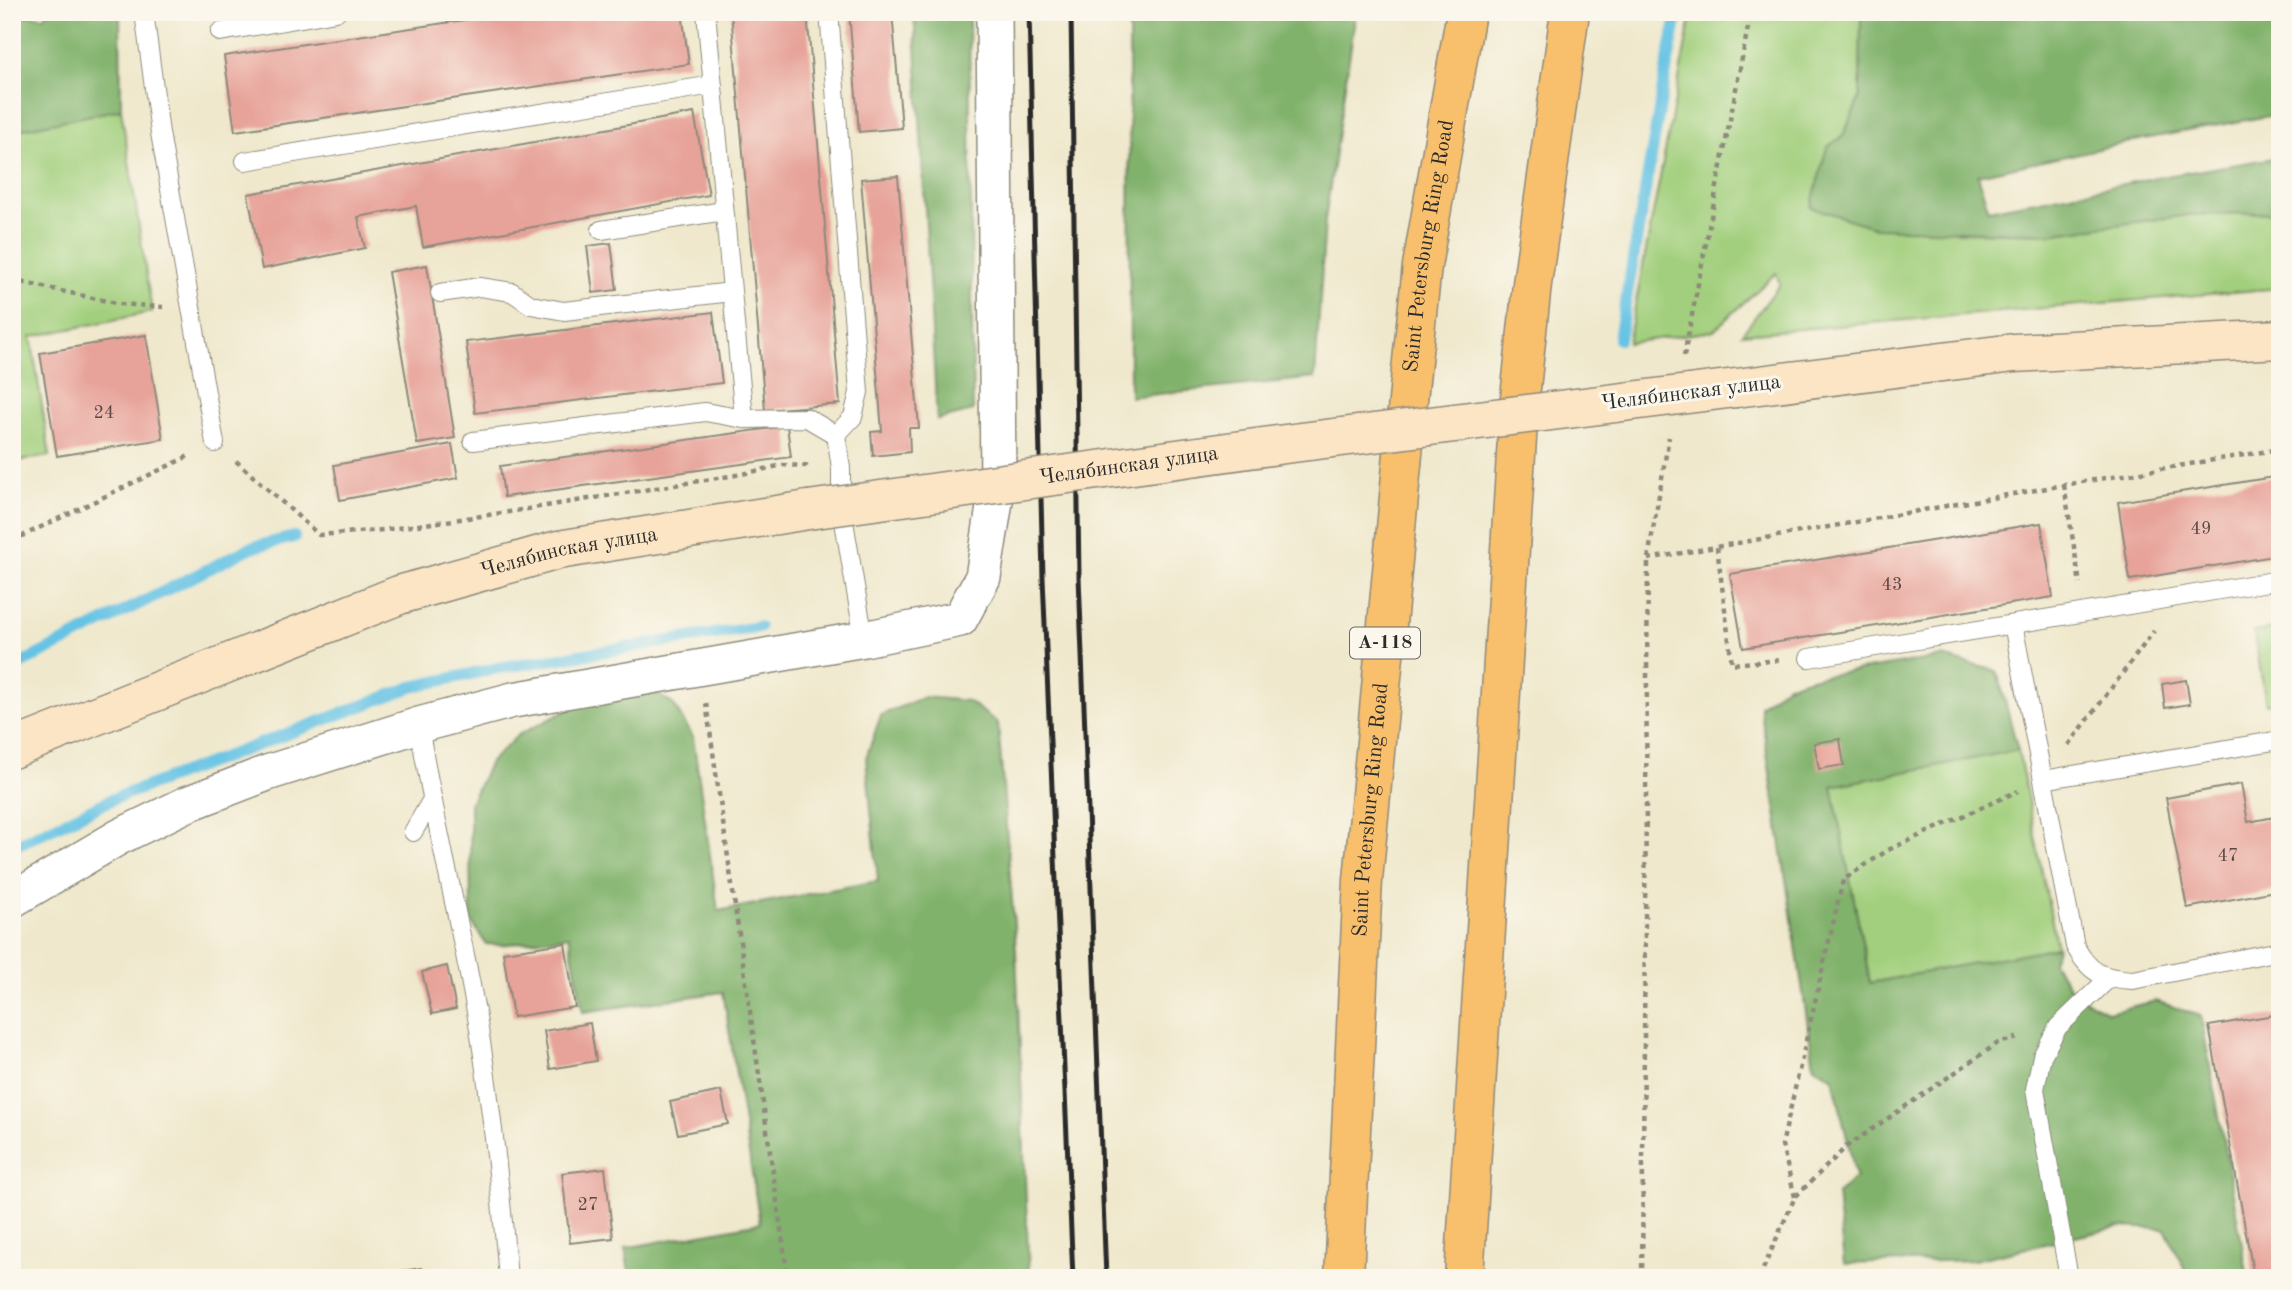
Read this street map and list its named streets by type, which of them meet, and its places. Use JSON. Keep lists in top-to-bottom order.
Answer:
{
  "streets": {
    "highway": ["Saint Petersburg Ring Road", "А-118"],
    "street": ["Челябинская улица"]
  },
  "house_numbers": [
    "24",
    "49",
    "43",
    "47",
    "27"
  ]
}
